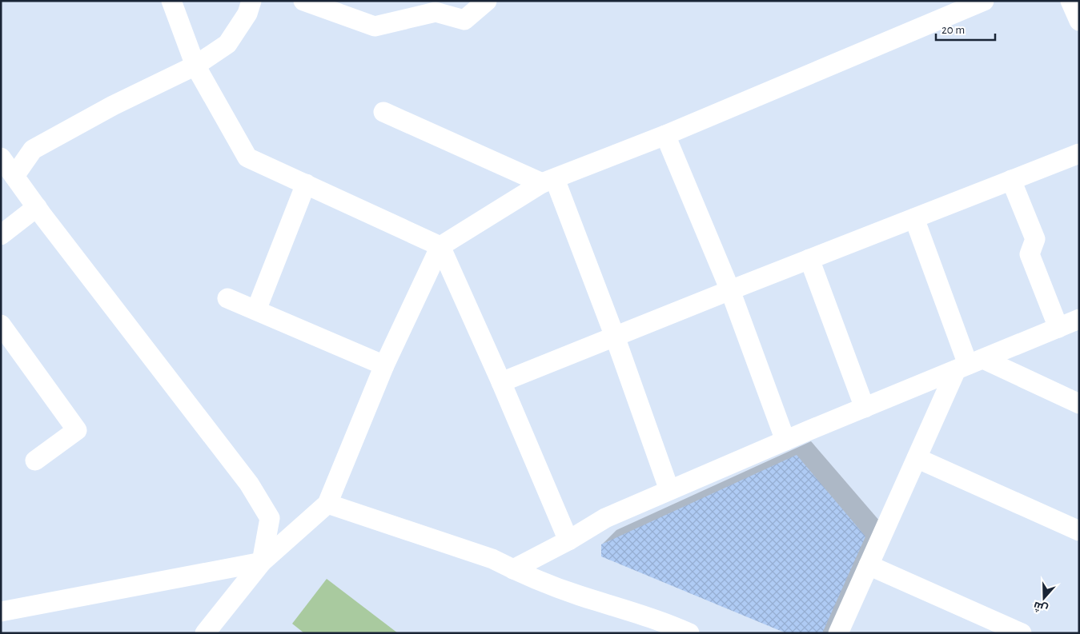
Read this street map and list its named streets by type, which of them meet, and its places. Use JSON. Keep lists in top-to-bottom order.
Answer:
{
  "scale_bar": "20 m",
  "north": "bottom"
}
